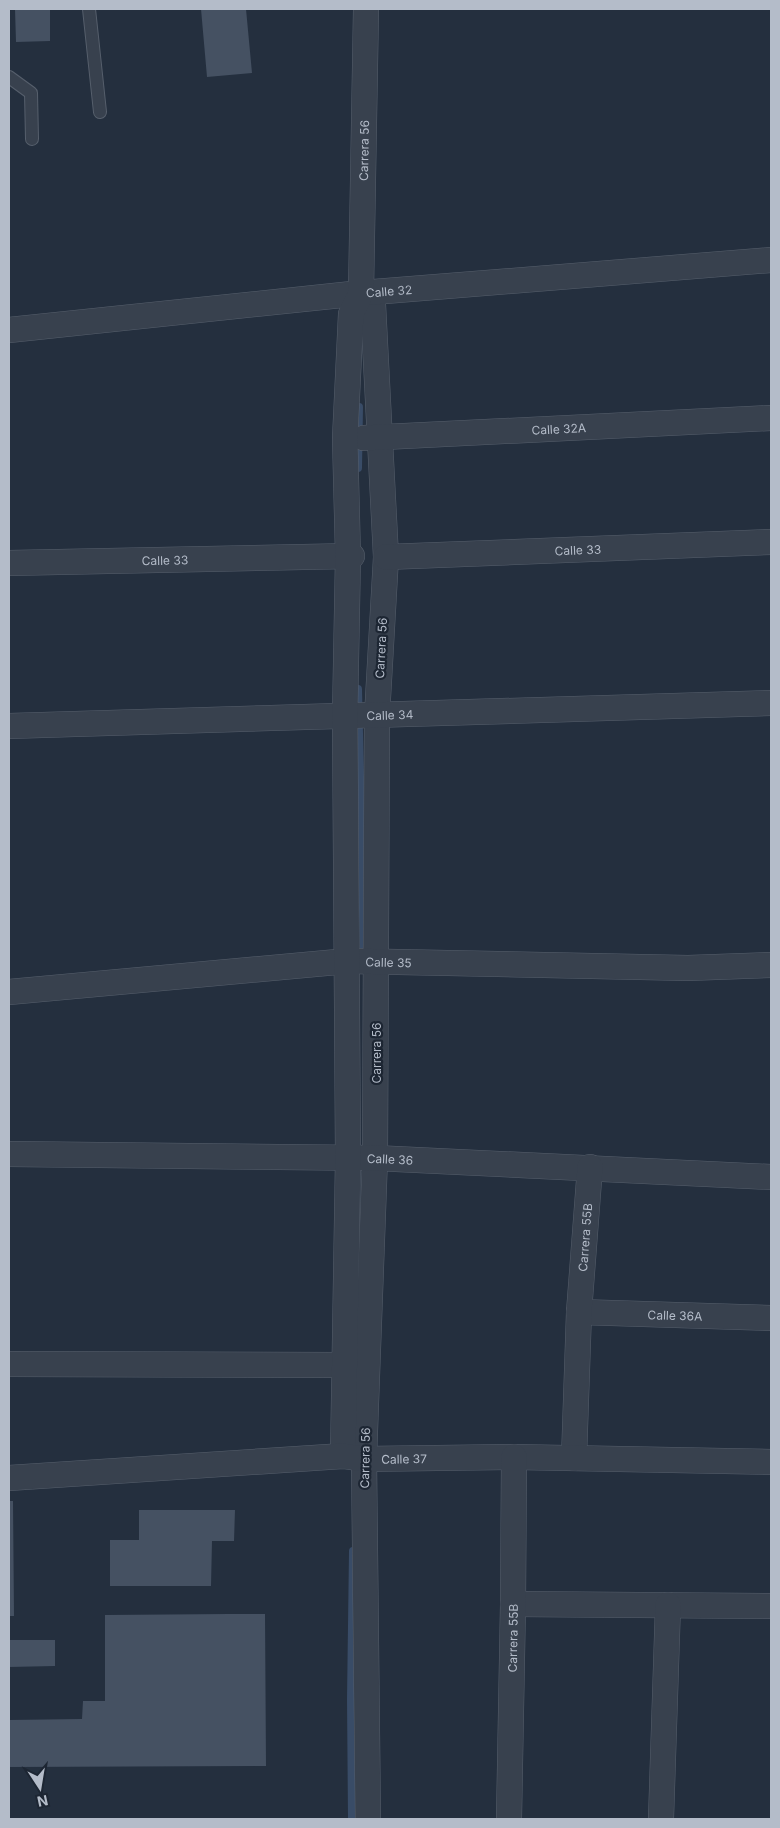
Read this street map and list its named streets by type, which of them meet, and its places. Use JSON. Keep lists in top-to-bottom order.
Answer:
{
  "streets": {
    "street": [
      "Carrera 56",
      "Calle 32",
      "Calle 32A",
      "Calle 33",
      "Calle 34",
      "Calle 35",
      "Calle 36",
      "Carrera 55B",
      "Calle 36A",
      "Calle 37"
    ]
  },
  "crossings": [
    ["Carrera 56", "Calle 32"],
    ["Carrera 56", "Calle 32A"],
    ["Carrera 56", "Calle 33"],
    ["Carrera 56", "Calle 34"],
    ["Carrera 56", "Calle 35"],
    ["Carrera 56", "Calle 36"],
    ["Carrera 56", "Calle 37"],
    ["Calle 36", "Carrera 55B"],
    ["Carrera 55B", "Calle 36A"],
    ["Carrera 55B", "Calle 37"]
  ],
  "north": "bottom"
}
